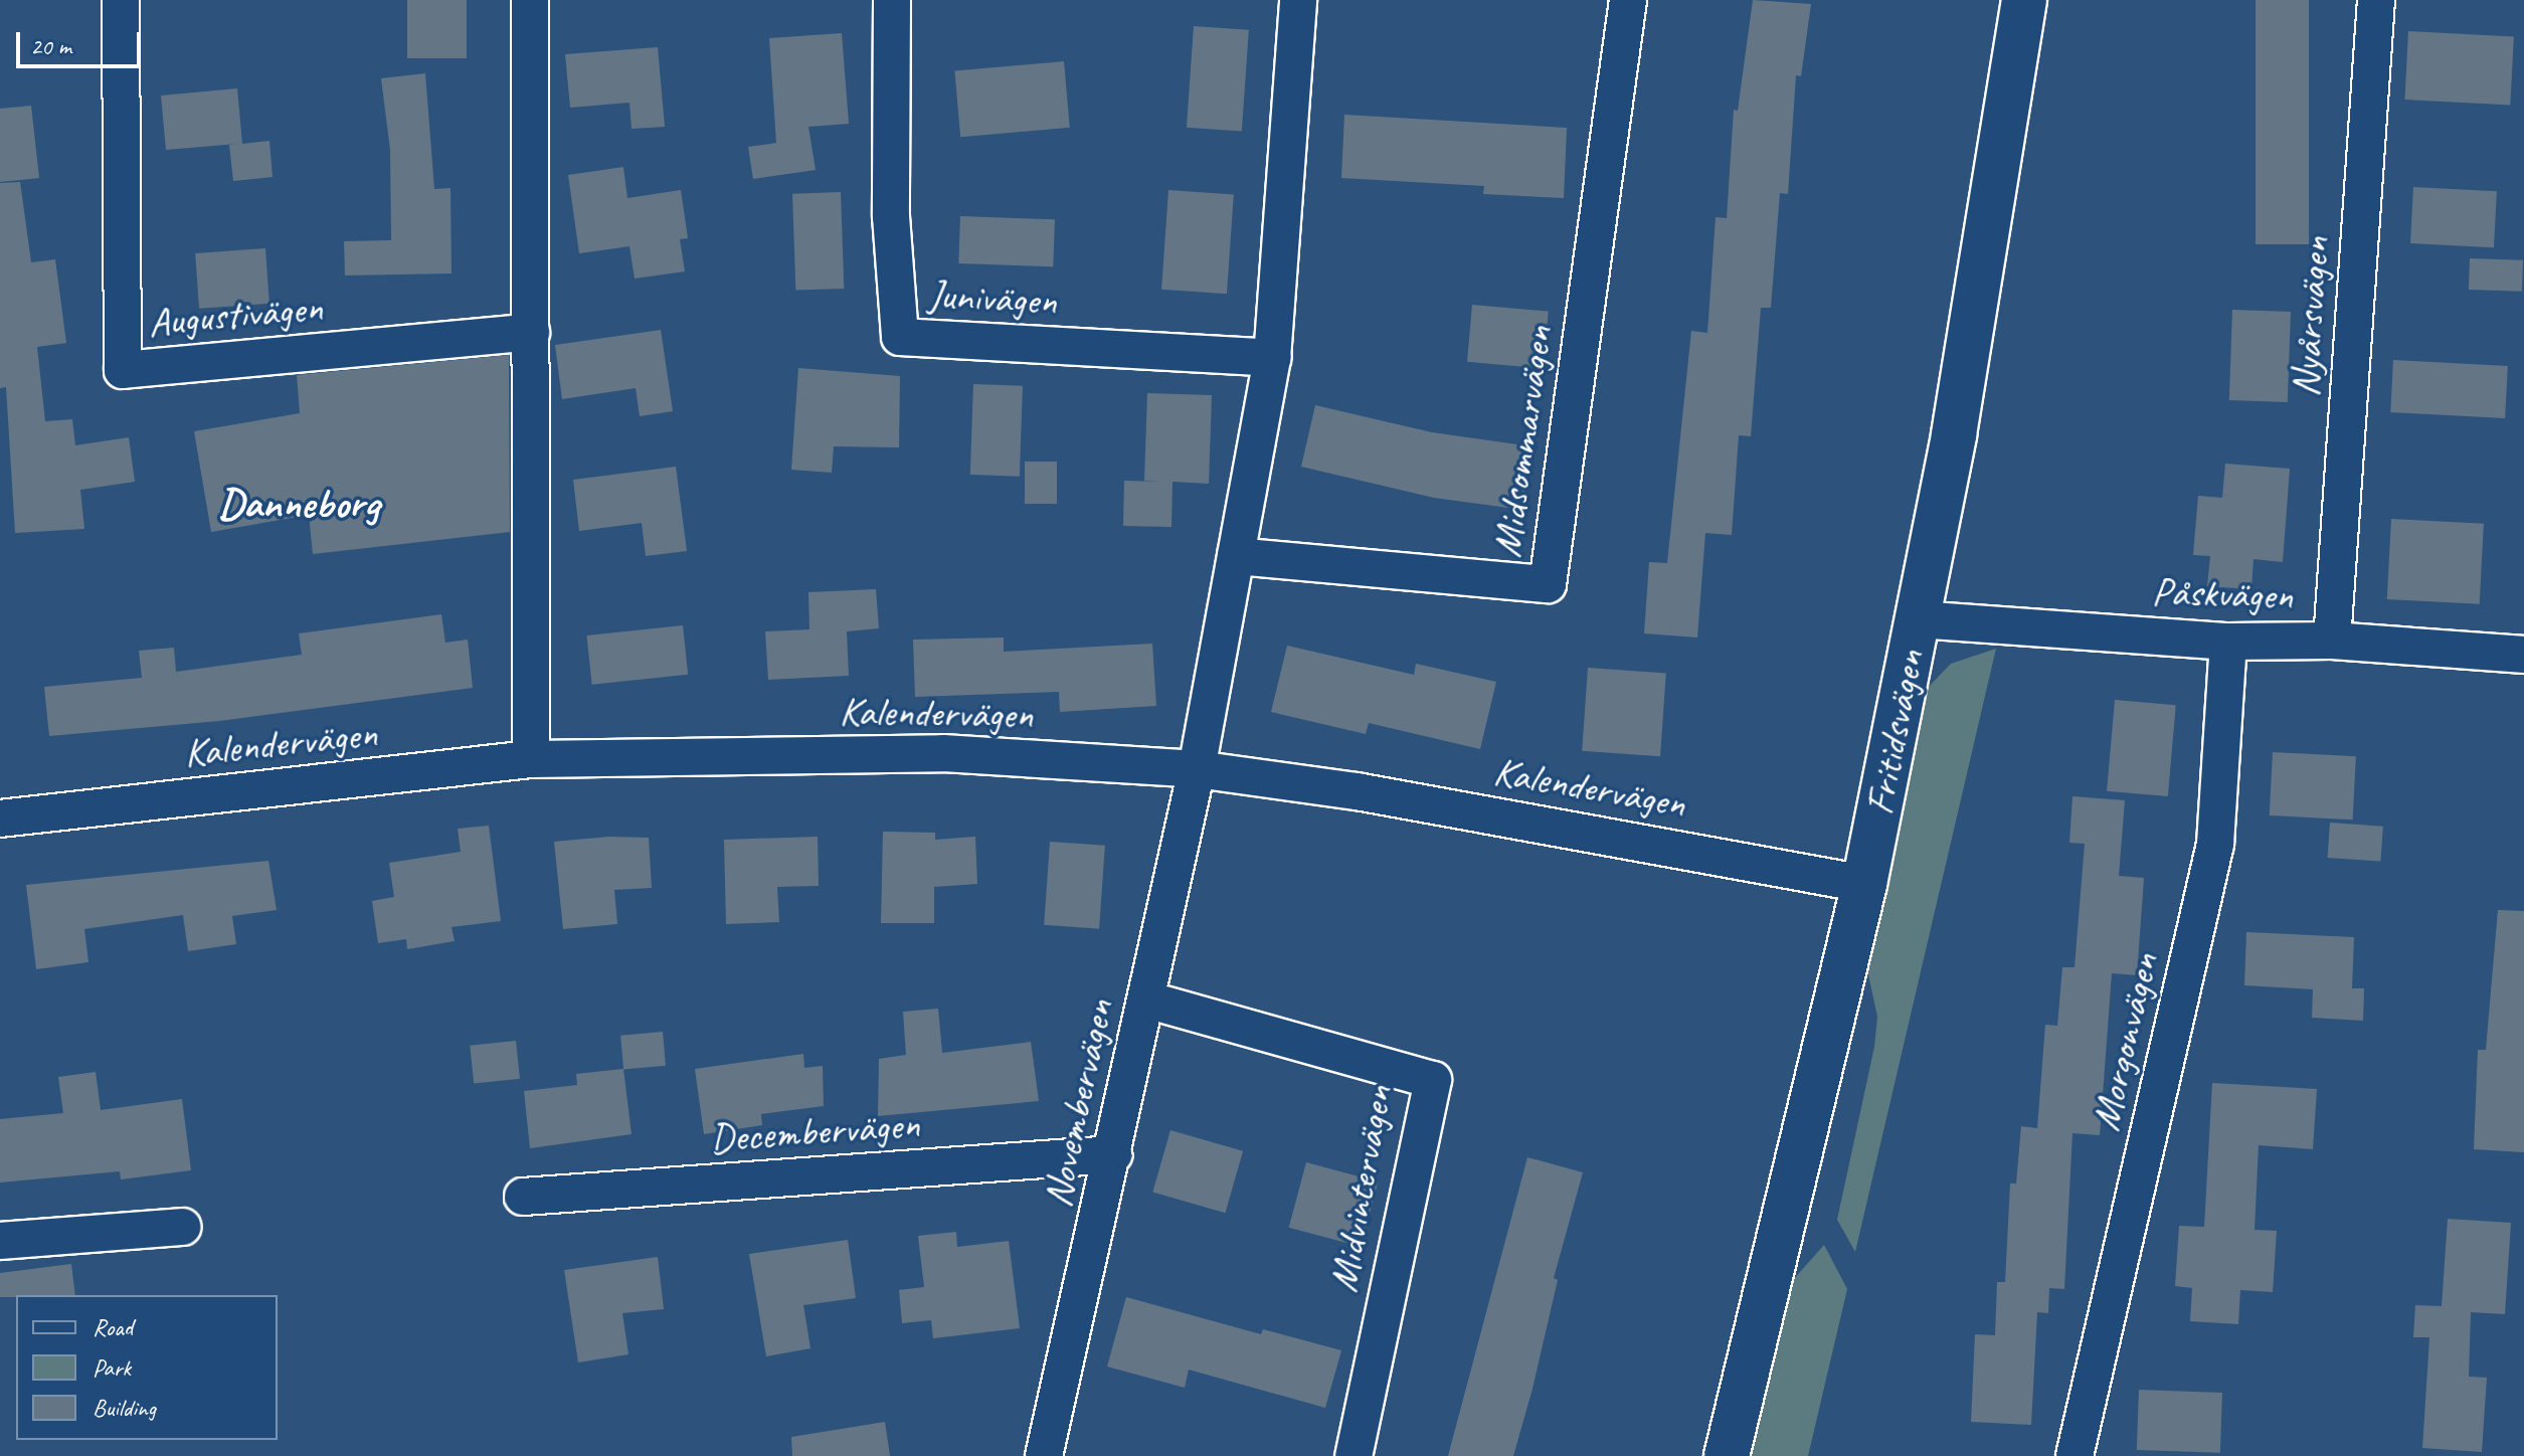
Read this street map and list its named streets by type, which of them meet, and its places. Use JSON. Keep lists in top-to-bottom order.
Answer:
{
  "streets": {
    "street": [
      "Junivägen",
      "Augustivägen",
      "Nyårsvägen",
      "Midsommarvägen",
      "Påskvägen",
      "Kalendervägen",
      "Fritidsvägen",
      "Morgonvägen",
      "Novembervägen",
      "Decembervägen",
      "Midvintervägen"
    ]
  },
  "crossings": [
    ["Nyårsvägen", "Påskvägen"],
    ["Påskvägen", "Fritidsvägen"],
    ["Påskvägen", "Morgonvägen"],
    ["Kalendervägen", "Fritidsvägen"],
    ["Kalendervägen", "Novembervägen"],
    ["Novembervägen", "Decembervägen"],
    ["Novembervägen", "Midvintervägen"]
  ],
  "districts": ["Danneborg"],
  "legend": ["Road", "Park", "Building"],
  "scale_bar": "20 m"
}
